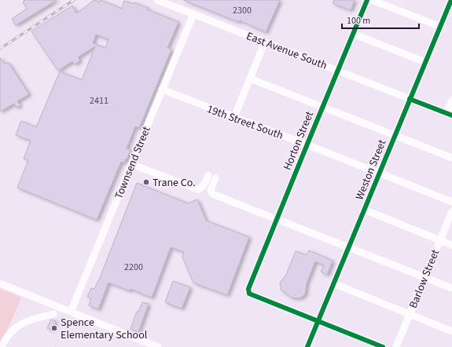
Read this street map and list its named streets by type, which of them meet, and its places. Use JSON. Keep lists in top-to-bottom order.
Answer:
{
  "streets": {
    "street": [
      "East Avenue South",
      "19th Street South",
      "Horton Street",
      "Townsend Street",
      "Weston Street",
      "Barlow Street"
    ]
  },
  "crossings": [
    ["East Avenue South", "Horton Street"],
    ["East Avenue South", "Townsend Street"],
    ["East Avenue South", "Weston Street"],
    ["19th Street South", "Horton Street"],
    ["19th Street South", "Townsend Street"],
    ["19th Street South", "Weston Street"],
    ["Horton Street", "Weston Street"]
  ],
  "places": ["Trane Co.", "Spence Elementary School"],
  "house_numbers": ["2300", "2411", "2200"],
  "scale_bar": "100 m"
}
